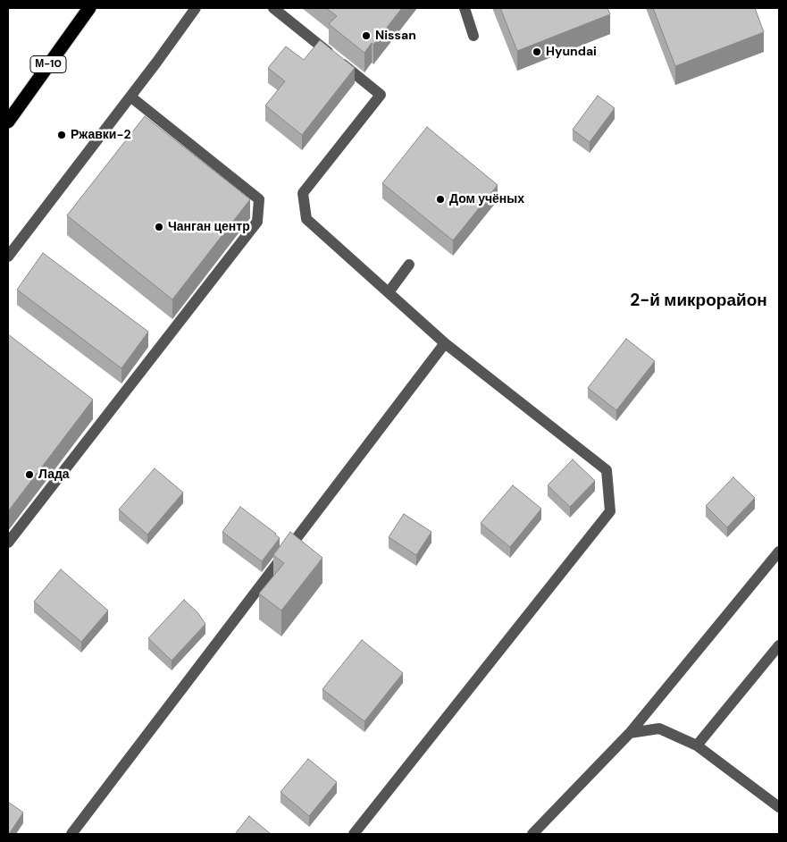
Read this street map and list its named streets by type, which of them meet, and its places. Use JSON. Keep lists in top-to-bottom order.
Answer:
{
  "streets": {
    "highway": ["М-10"]
  },
  "districts": ["2-й микрорайон"],
  "places": [
    "Nissan",
    "Hyundai",
    "Ржавки-2",
    "Дом учёных",
    "Чанган центр",
    "Лада"
  ]
}
